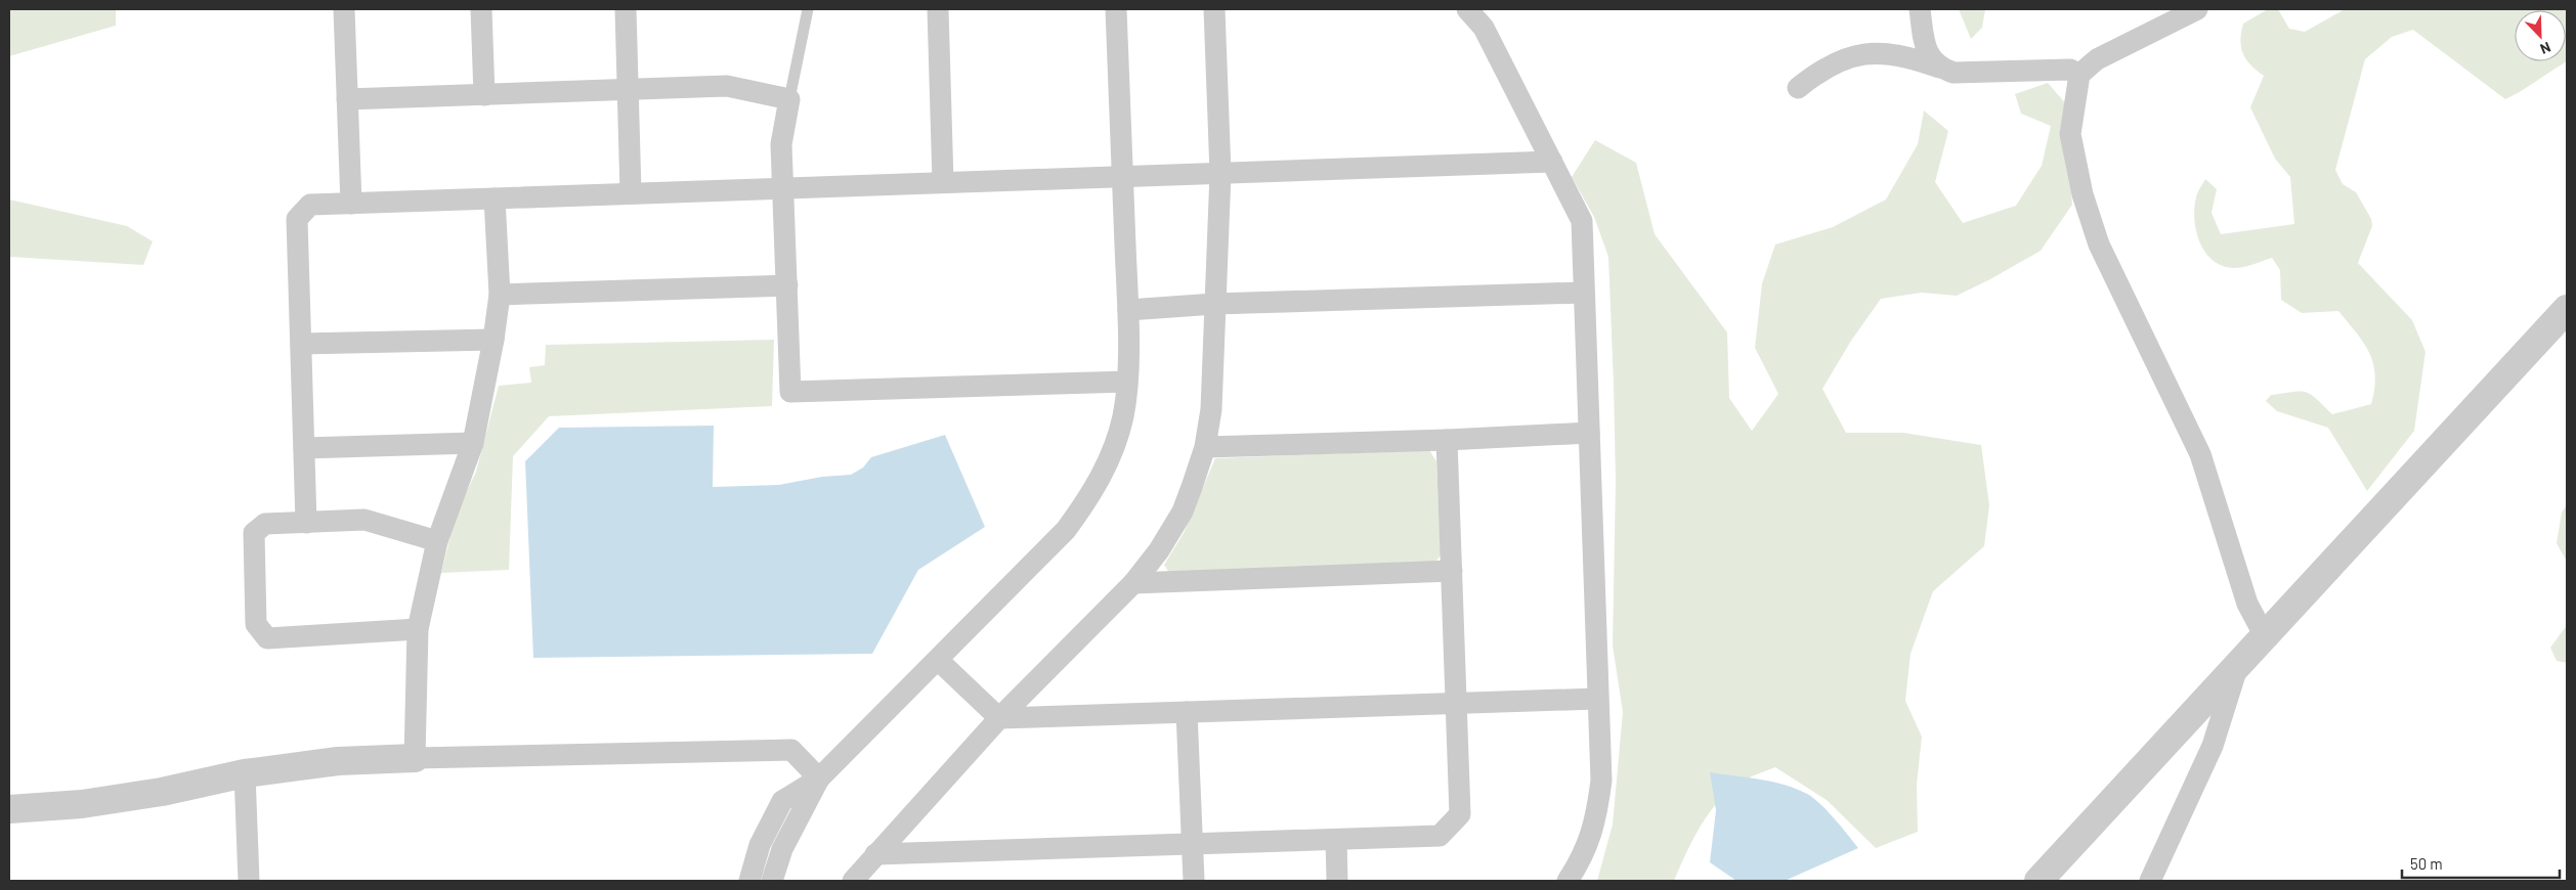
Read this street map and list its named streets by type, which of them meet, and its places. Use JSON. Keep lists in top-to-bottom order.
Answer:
{
  "scale_bar": "50 m",
  "north": "bottom right"
}
